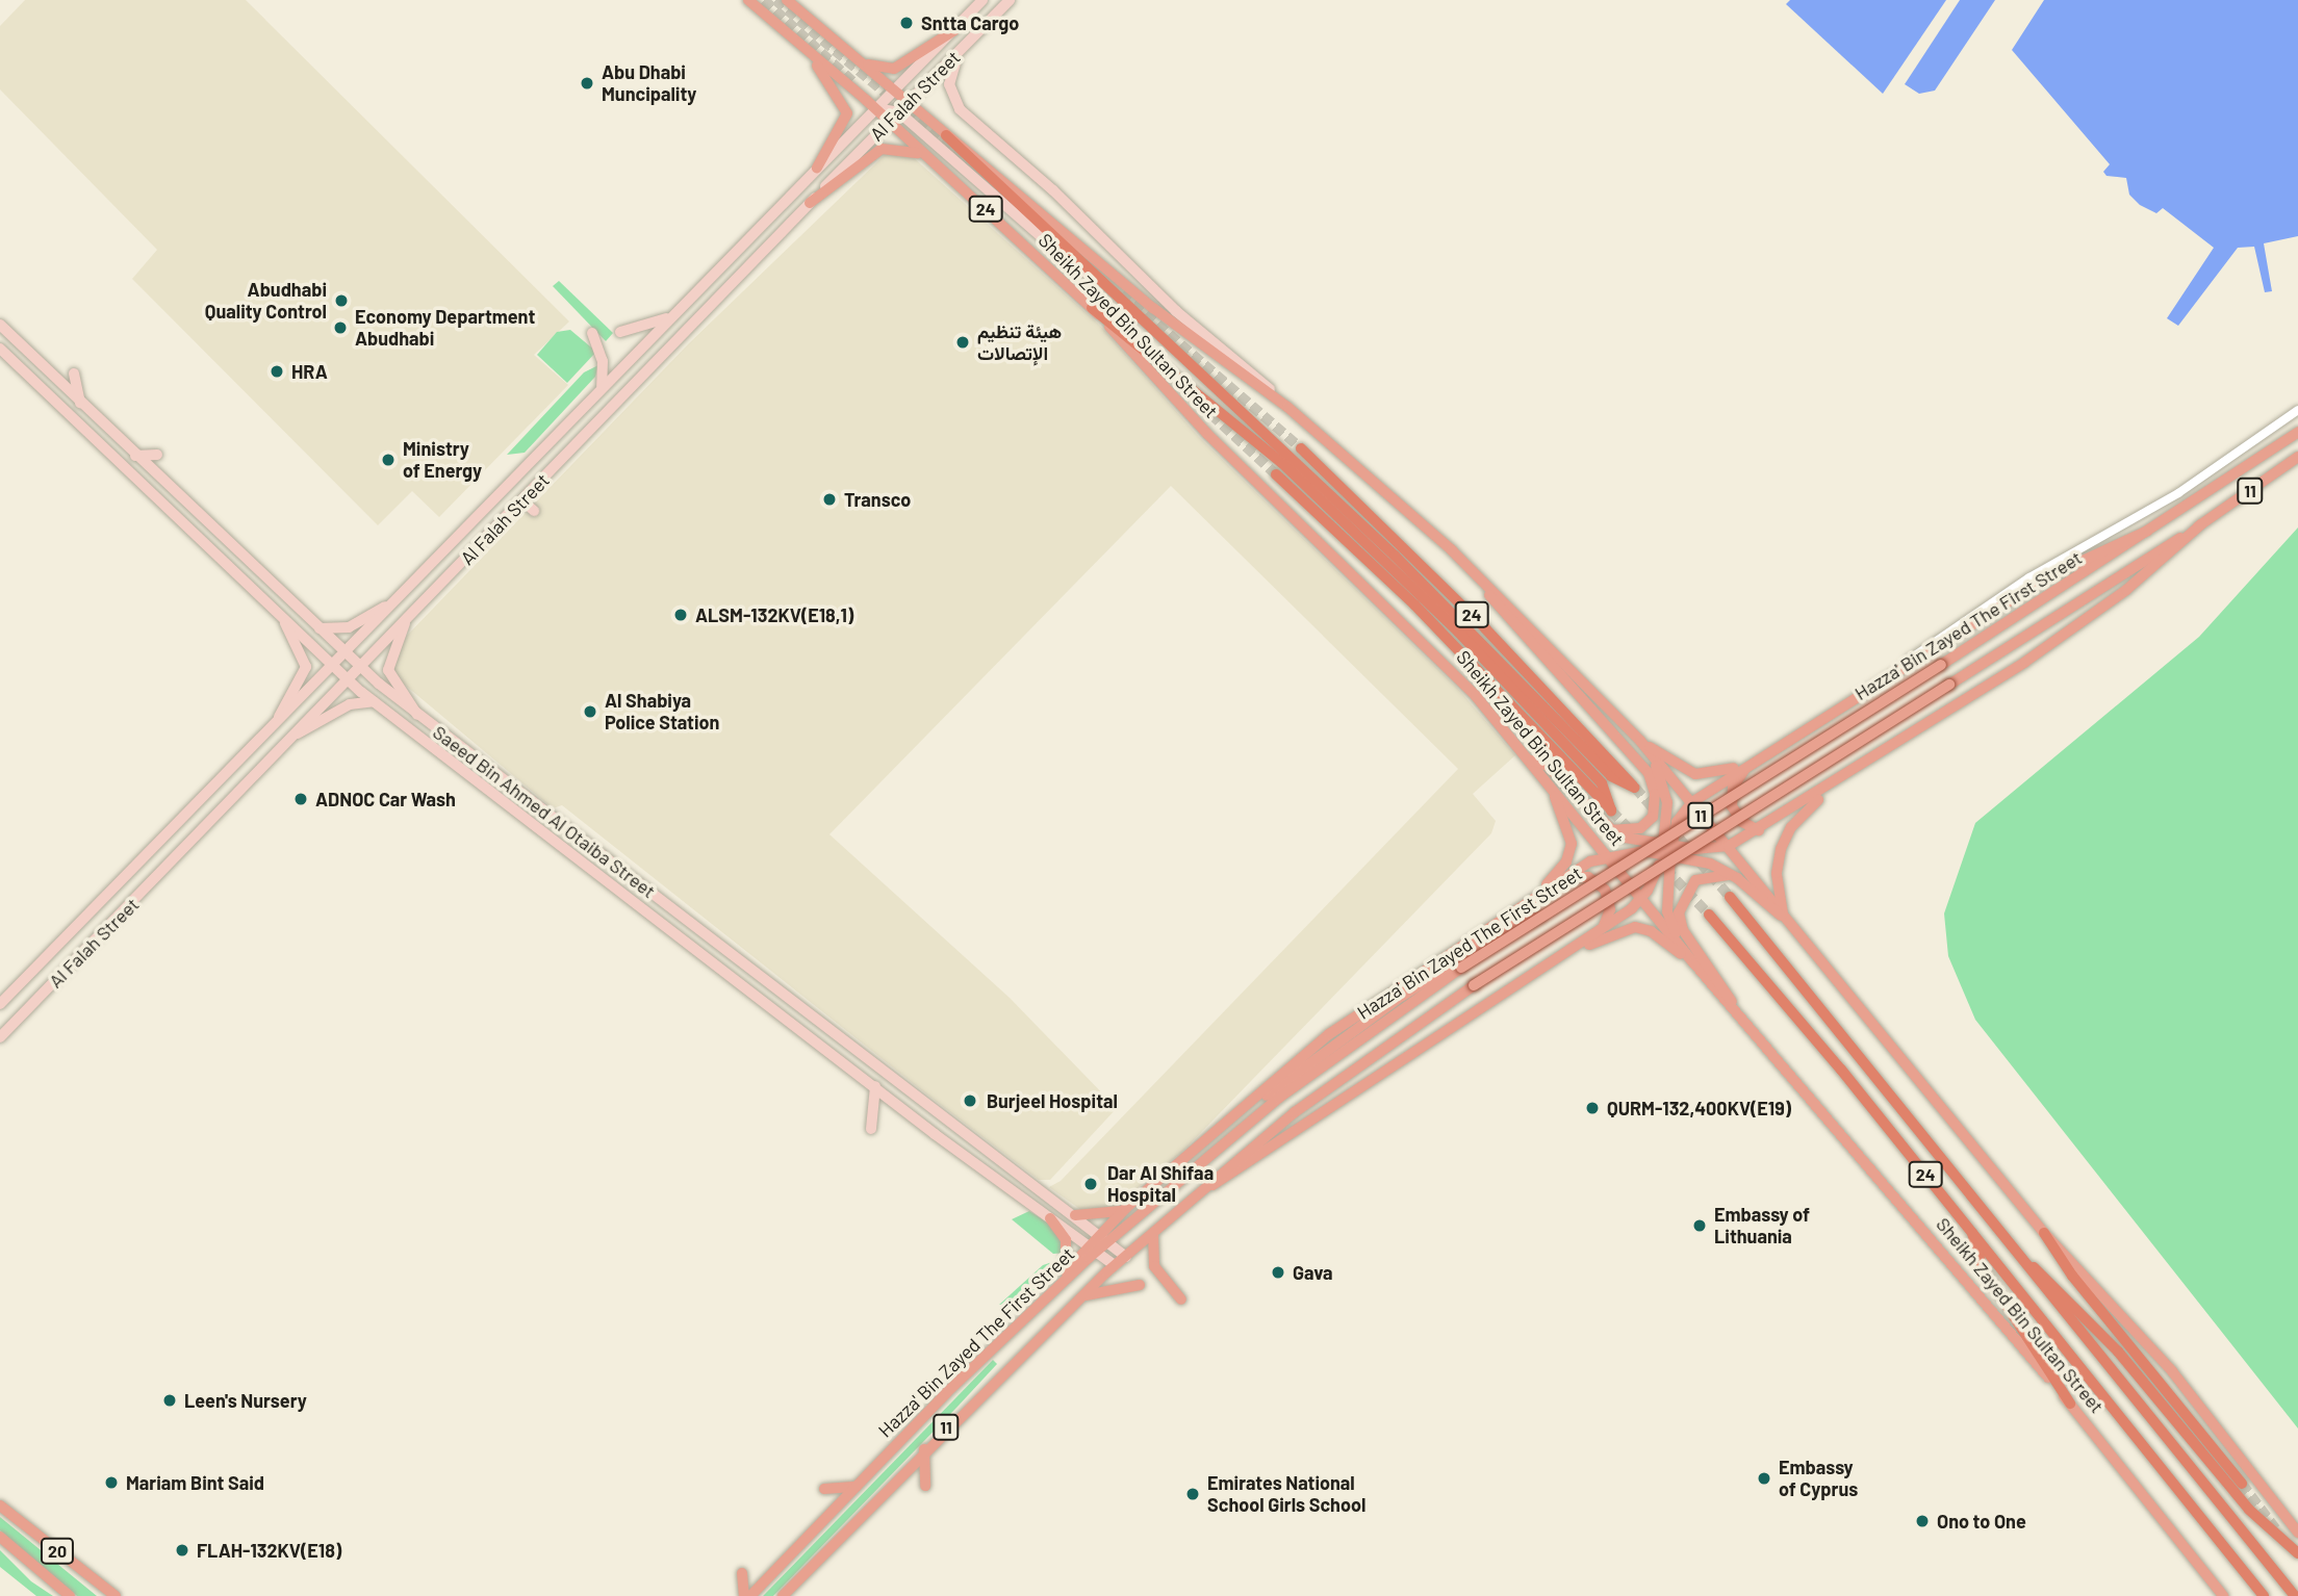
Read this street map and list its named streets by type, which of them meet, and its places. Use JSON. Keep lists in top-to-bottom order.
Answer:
{
  "streets": {
    "highway": ["24", "Sheikh Zayed Bin Sultan Street"],
    "main road": [
      "Al Falah Street",
      "11",
      "Hazza' Bin Zayed The First Street",
      "Saeed Bin Ahmed Al Otaiba Street",
      "20"
    ]
  },
  "crossings": [
    ["Al Falah Street", "Sheikh Zayed Bin Sultan Street"],
    ["Al Falah Street", "Saeed Bin Ahmed Al Otaiba Street"],
    ["24", "Sheikh Zayed Bin Sultan Street"],
    ["Hazza' Bin Zayed The First Street", "Saeed Bin Ahmed Al Otaiba Street"]
  ],
  "places": [
    "Sntta Cargo",
    "Abu Dhabi Muncipality",
    "Abudhabi Quality Control",
    "Economy Department Abudhabi",
    "هيئة تنظيم الإتصالات",
    "HRA",
    "Ministry of Energy",
    "Transco",
    "ALSM-132KV(E18,1)",
    "Al Shabiya Police Station",
    "ADNOC Car Wash",
    "Burjeel Hospital",
    "QURM-132,400KV(E19)",
    "Dar Al Shifaa Hospital",
    "Embassy of Lithuania",
    "Gava",
    "Leen's Nursery",
    "Embassy of Cyprus",
    "Mariam Bint Said",
    "Emirates National School Girls School",
    "Ono to One",
    "FLAH-132KV(E18)"
  ]
}
